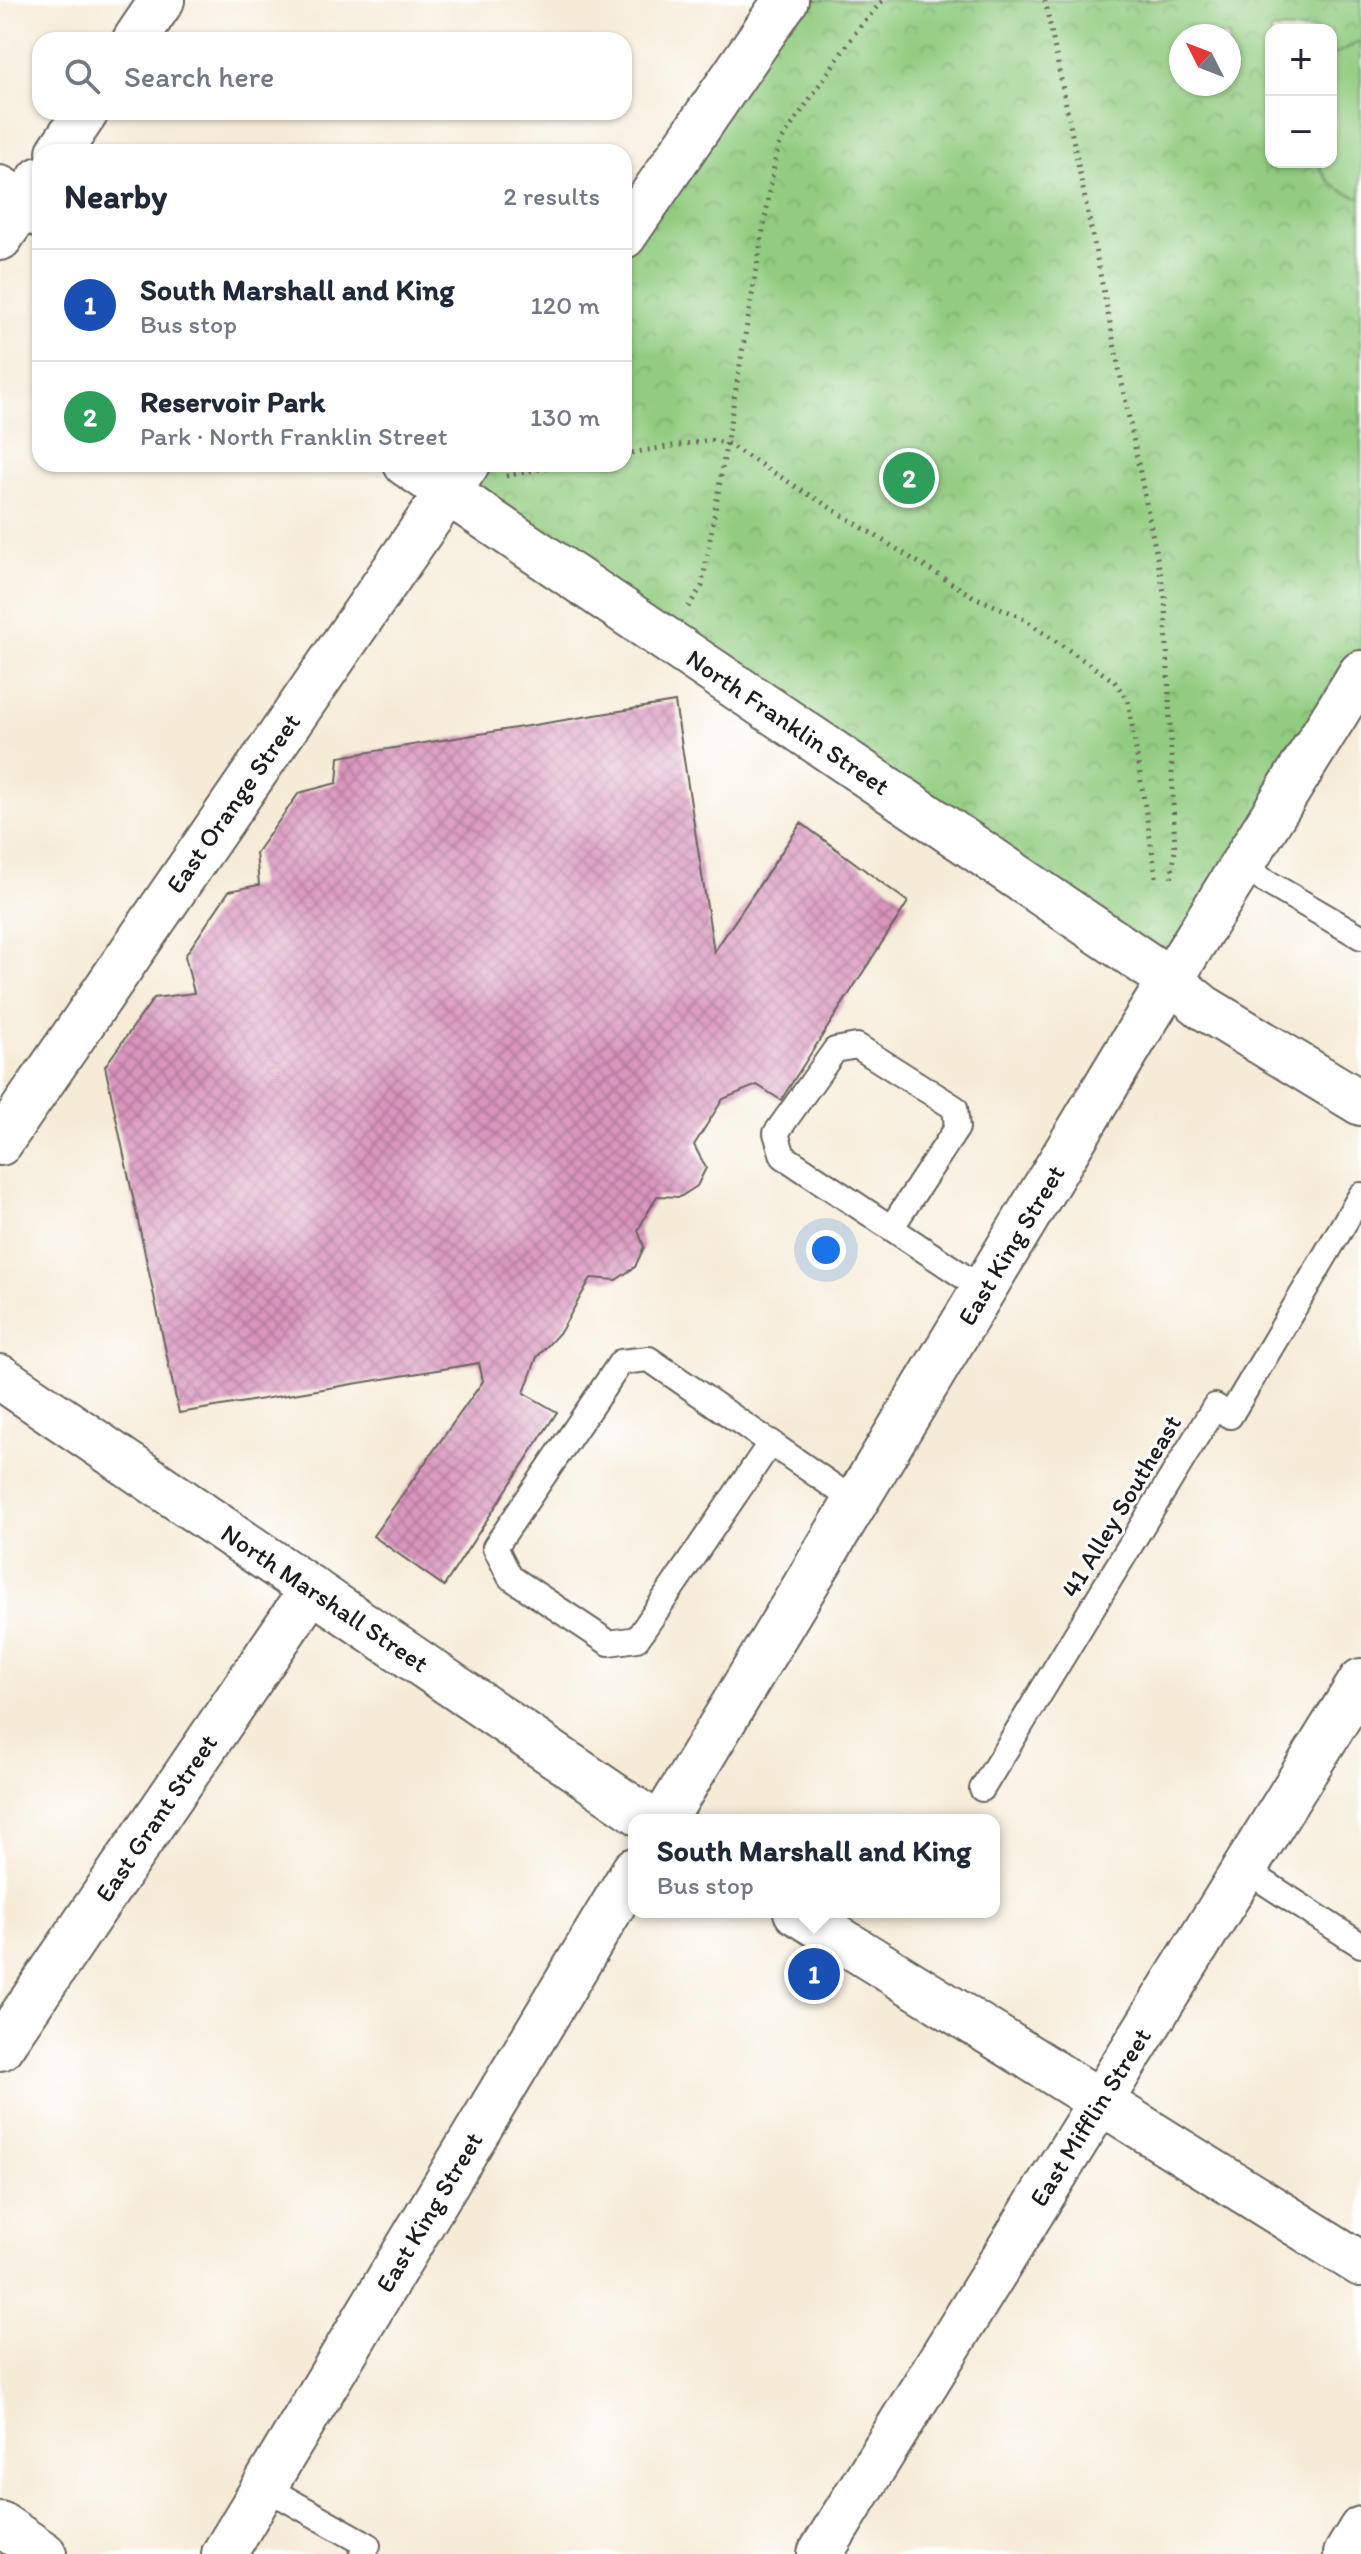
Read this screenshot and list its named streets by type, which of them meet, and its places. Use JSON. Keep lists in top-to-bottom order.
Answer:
{
  "streets": {
    "main road": [
      "North Franklin Street",
      "East Orange Street",
      "East King Street",
      "North Marshall Street",
      "East Grant Street",
      "East Mifflin Street"
    ],
    "lane": ["41 Alley Southeast"]
  },
  "crossings": [
    ["North Franklin Street", "East Orange Street"],
    ["North Franklin Street", "East King Street"],
    ["North Marshall Street", "East Grant Street"]
  ],
  "north": "top left",
  "page": {
    "map_buttons": ["+", "−"],
    "search": "Search here",
    "heading": ["Nearby", "2 results"],
    "list": [
      {
        "mark": "1",
        "name": "South Marshall and King",
        "note": "Bus stop",
        "value": "120 m"
      },
      {
        "mark": "2",
        "name": "Reservoir Park",
        "note": "Park · North Franklin Street",
        "value": "130 m"
      }
    ],
    "pins": ["2", "1"],
    "popup": ["South Marshall and King", "Bus stop"]
  }
}
